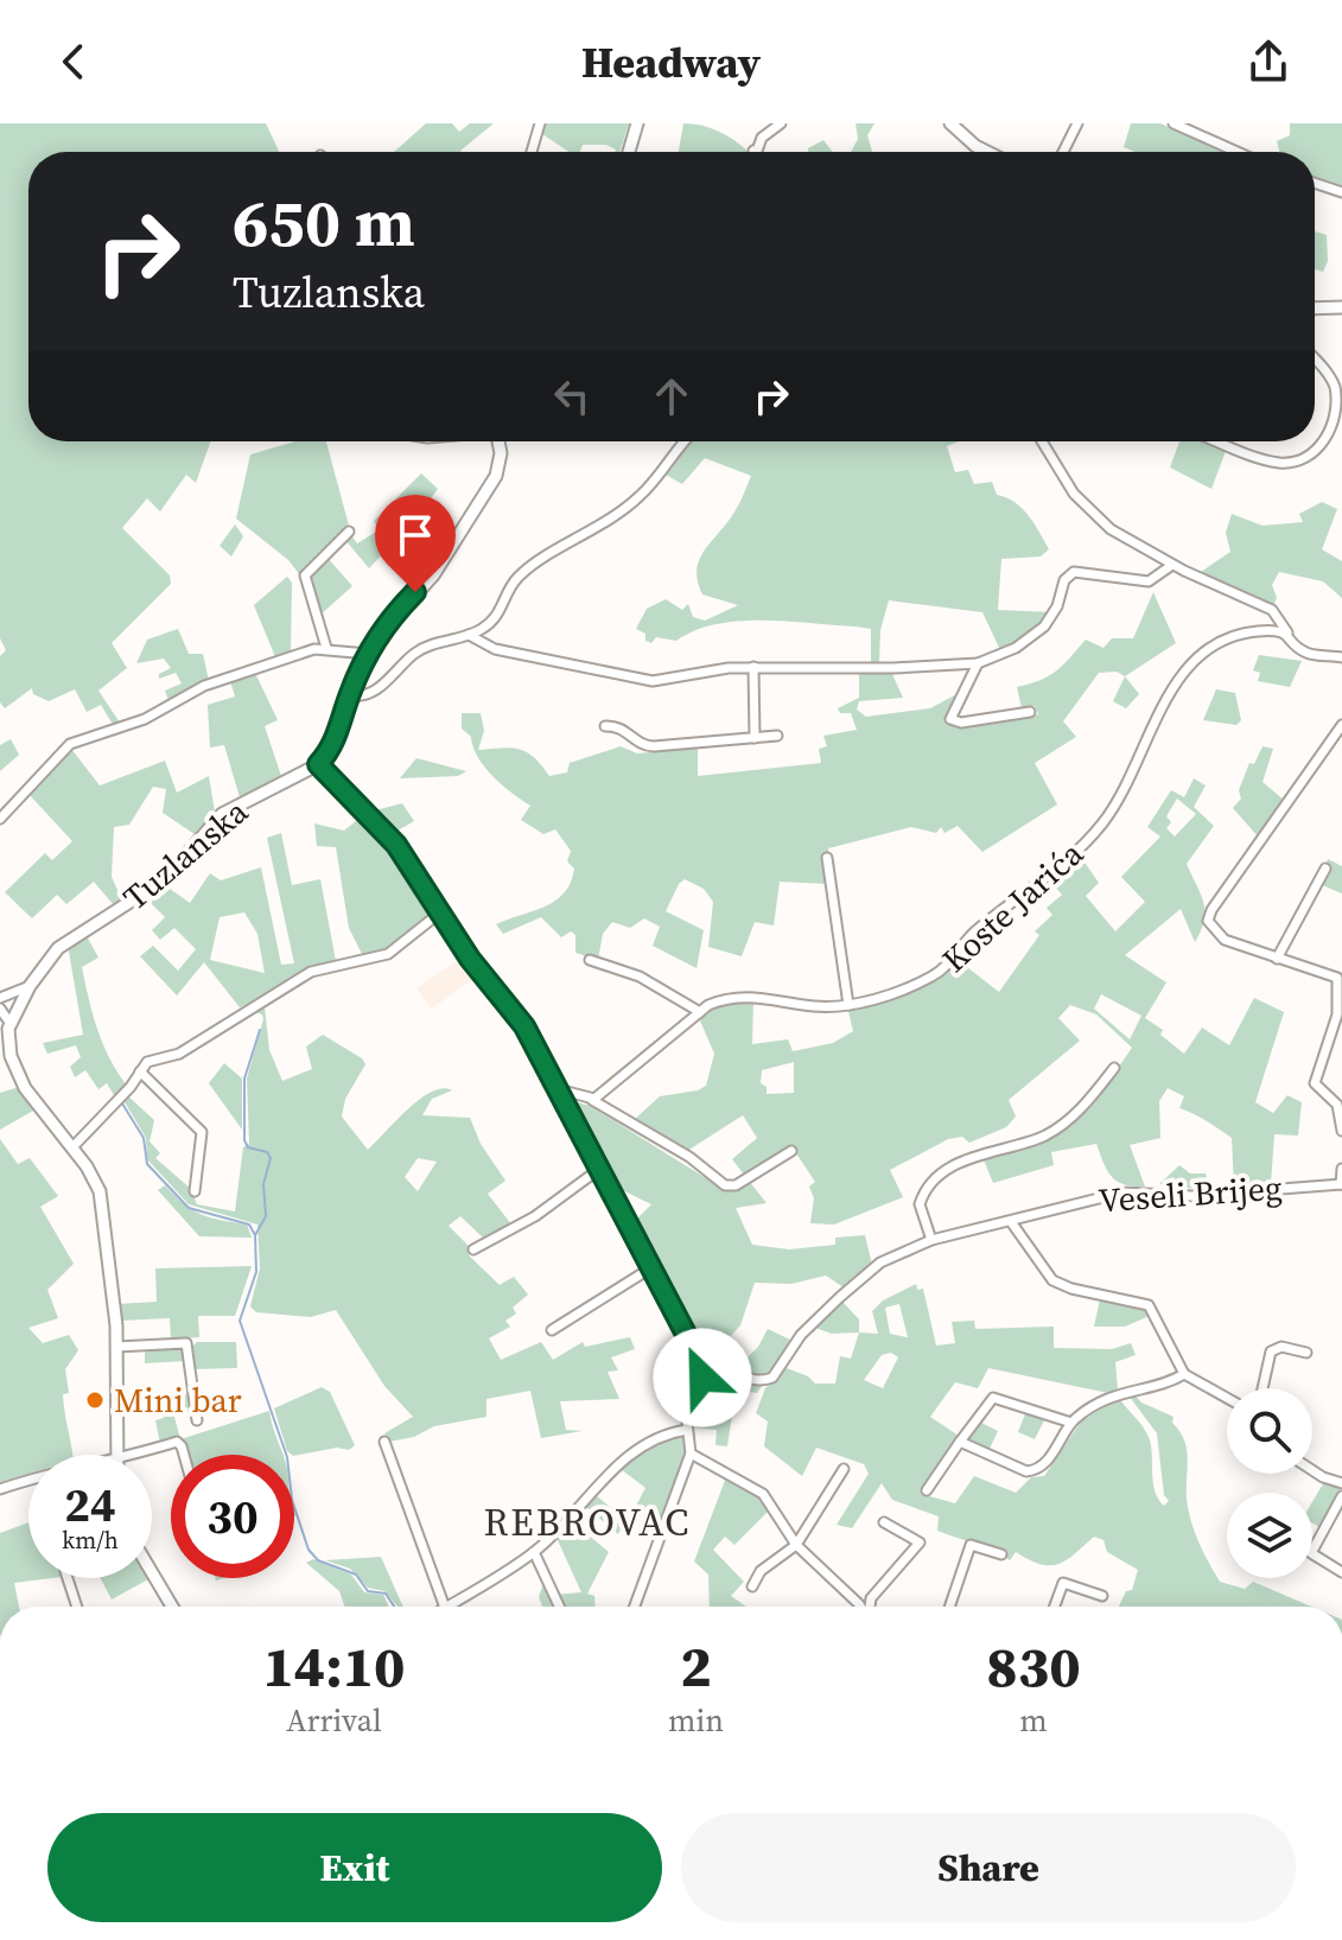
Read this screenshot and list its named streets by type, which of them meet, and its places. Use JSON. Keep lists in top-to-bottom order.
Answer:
{
  "streets": {
    "street": ["Tuzlanska", "Koste Jarića", "Veseli Brijeg"]
  },
  "districts": ["REBROVAC"],
  "places": ["Mini bar"],
  "page": {
    "header": "Headway",
    "turn": ["650 m", "Tuzlanska"],
    "speed": "24 km/h",
    "limit": "30",
    "eta": [
      "14:10",
      "Arrival",
      "2",
      "min",
      "830",
      "m"
    ],
    "buttons": ["Exit", "Share"]
  }
}
